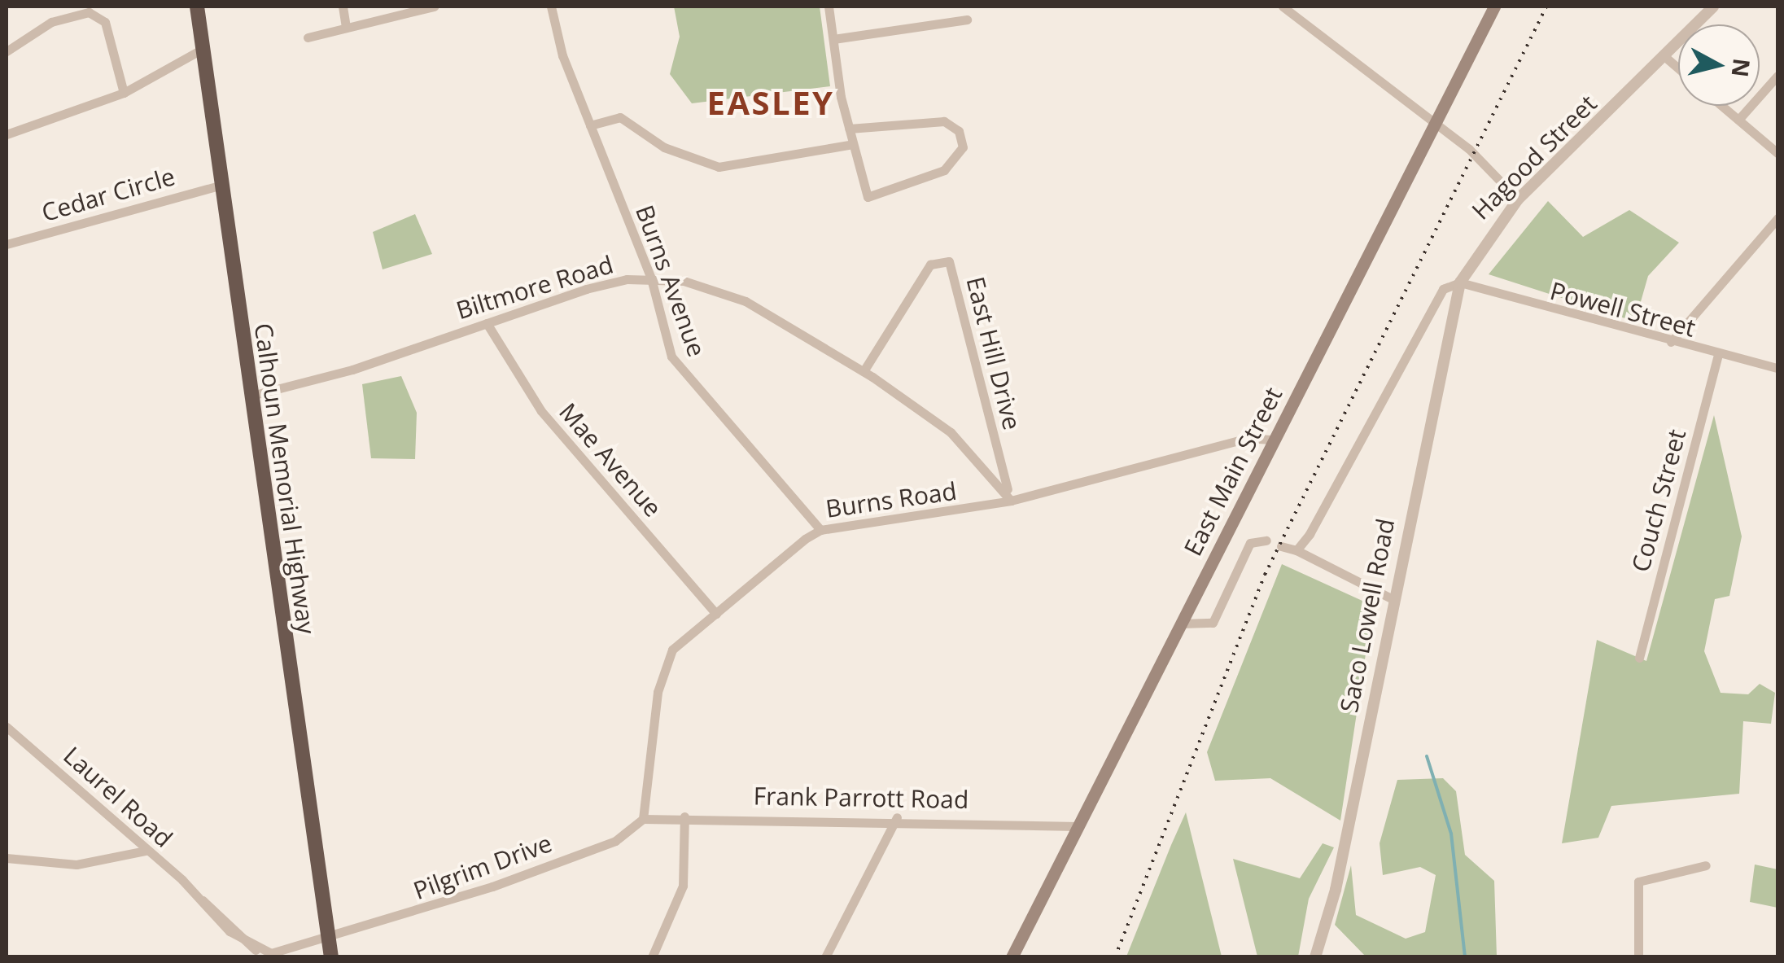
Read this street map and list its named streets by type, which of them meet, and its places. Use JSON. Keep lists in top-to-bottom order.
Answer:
{
  "streets": {
    "highway": ["Calhoun Memorial Highway"],
    "main road": ["East Main Street"],
    "street": [
      "Hagood Street",
      "Cedar Circle",
      "Burns Avenue",
      "Biltmore Road",
      "Powell Street",
      "East Hill Drive",
      "Mae Avenue",
      "Burns Road",
      "Couch Street",
      "Saco Lowell Road",
      "Laurel Road",
      "Frank Parrott Road",
      "Pilgrim Drive"
    ]
  },
  "crossings": [
    ["Hagood Street", "Powell Street"],
    ["Hagood Street", "Saco Lowell Road"],
    ["Cedar Circle", "Calhoun Memorial Highway"],
    ["Burns Avenue", "Biltmore Road"],
    ["Burns Avenue", "Burns Road"],
    ["Biltmore Road", "East Hill Drive"],
    ["Biltmore Road", "Mae Avenue"],
    ["Biltmore Road", "Calhoun Memorial Highway"],
    ["Biltmore Road", "Burns Road"],
    ["Powell Street", "Couch Street"],
    ["Powell Street", "Saco Lowell Road"],
    ["East Hill Drive", "Burns Road"],
    ["Mae Avenue", "Burns Road"],
    ["East Main Street", "Burns Road"],
    ["East Main Street", "Frank Parrott Road"],
    ["Calhoun Memorial Highway", "Pilgrim Drive"],
    ["Burns Road", "Frank Parrott Road"],
    ["Burns Road", "Pilgrim Drive"],
    ["Laurel Road", "Pilgrim Drive"],
    ["Frank Parrott Road", "Pilgrim Drive"]
  ],
  "districts": ["EASLEY"],
  "north": "right"
}
